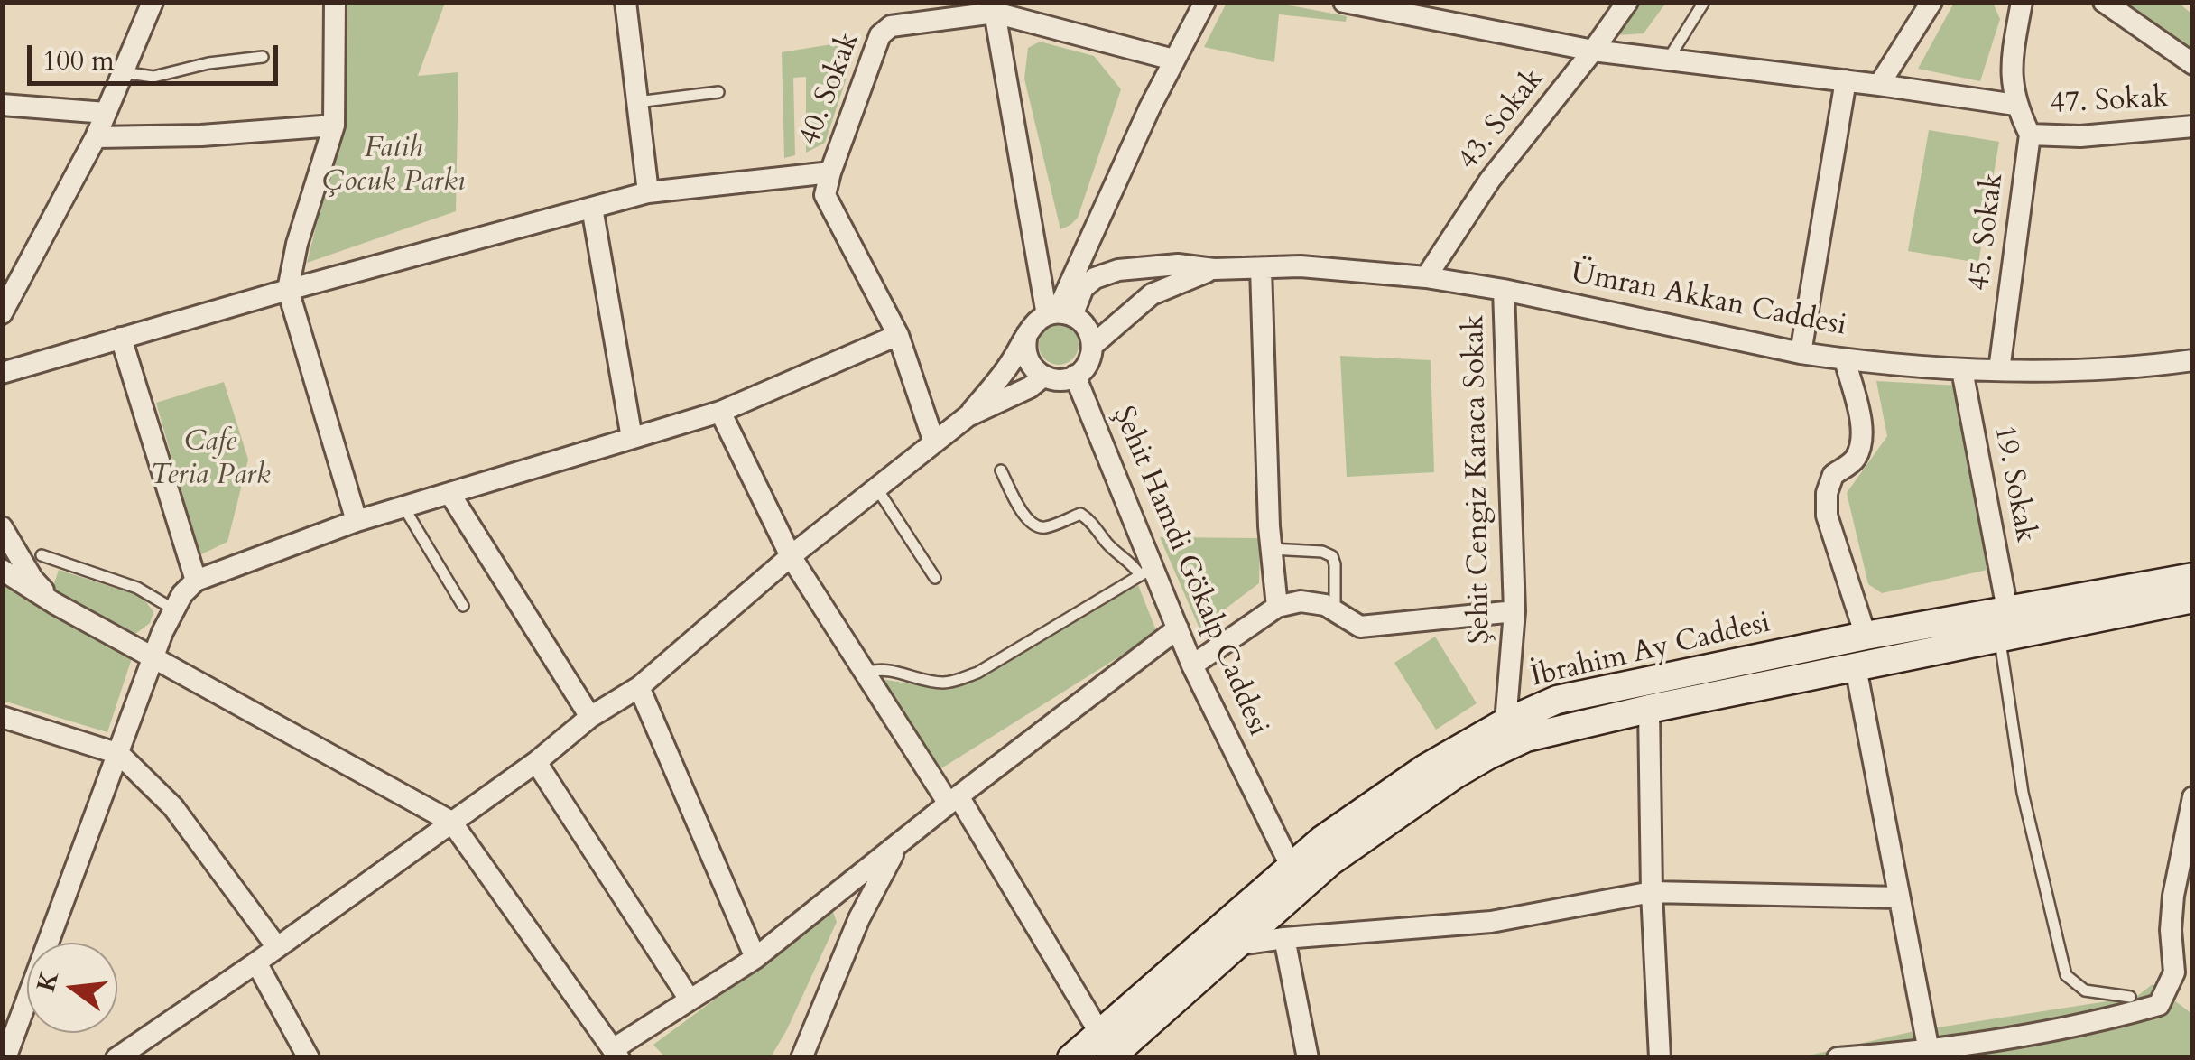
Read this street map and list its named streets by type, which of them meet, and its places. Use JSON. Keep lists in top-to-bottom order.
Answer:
{
  "streets": {
    "main road": ["İbrahim Ay Caddesi"],
    "street": [
      "40. Sokak",
      "47. Sokak",
      "43. Sokak",
      "45. Sokak",
      "Ümran Akkan Caddesi",
      "Şehit Cengiz Karaca Sokak",
      "19. Sokak",
      "Şehit Hamdi Gökalp Caddesi"
    ]
  },
  "crossings": [
    ["47. Sokak", "45. Sokak"],
    ["43. Sokak", "Ümran Akkan Caddesi"],
    ["45. Sokak", "Ümran Akkan Caddesi"],
    ["Ümran Akkan Caddesi", "Şehit Cengiz Karaca Sokak"],
    ["Ümran Akkan Caddesi", "19. Sokak"],
    ["Şehit Cengiz Karaca Sokak", "İbrahim Ay Caddesi"],
    ["19. Sokak", "İbrahim Ay Caddesi"],
    ["Şehit Hamdi Gökalp Caddesi", "İbrahim Ay Caddesi"]
  ],
  "parks": ["Fatih Çocuk Parkı", "Cafe Teria Park"],
  "scale_bar": "100 m",
  "north": "left"
}
